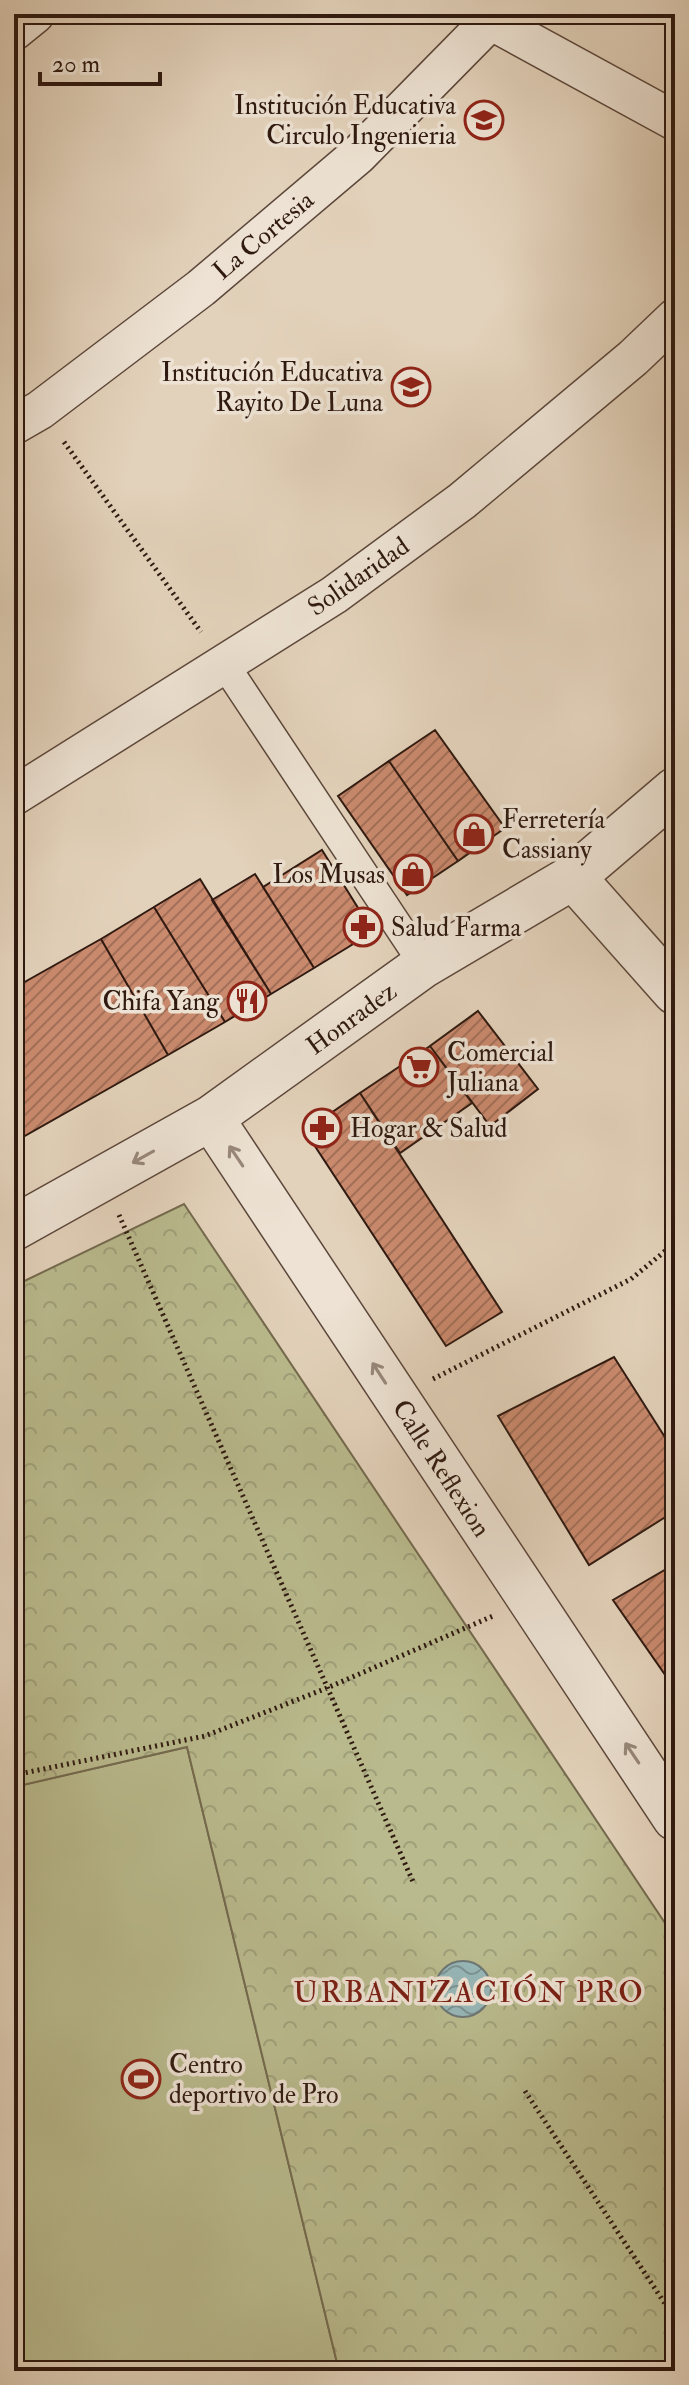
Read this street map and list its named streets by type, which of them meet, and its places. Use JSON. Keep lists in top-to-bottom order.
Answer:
{
  "streets": {
    "street": [
      "La Cortesia",
      "Solidaridad",
      "Honradez",
      "Calle Reflexion"
    ]
  },
  "crossings": [
    ["Honradez", "Calle Reflexion"]
  ],
  "one_way": ["Calle Reflexion"],
  "districts": ["URBANIZACIÓN PRO"],
  "places": {
    "school or university": ["Institución Educativa Circulo Ingenieria", "Institución Educativa Rayito De Luna"],
    "shop": ["Ferretería Cassiany", "Los Musas"],
    "pharmacy": ["Salud Farma", "Hogar & Salud"],
    "restaurant": ["Chifa Yang"],
    "supermarket": ["Comercial Juliana"],
    "sports": ["Centro deportivo de Pro"]
  },
  "scale_bar": "20 m"
}
